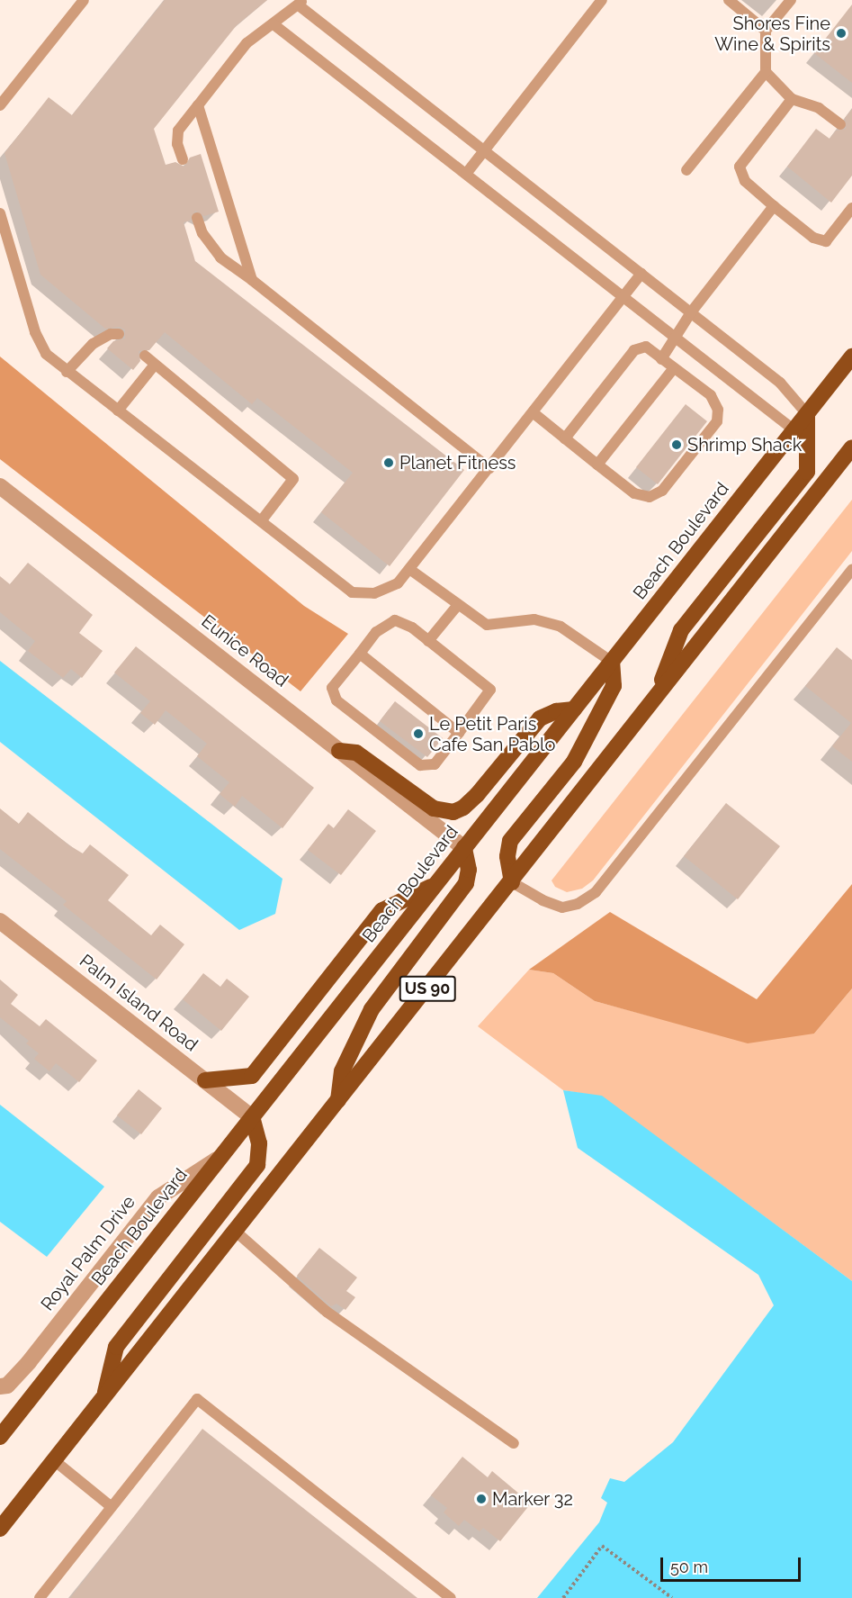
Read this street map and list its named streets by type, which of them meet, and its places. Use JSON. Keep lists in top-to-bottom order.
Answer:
{
  "streets": {
    "highway": ["Beach Boulevard", "US 90"],
    "street": ["Eunice Road", "Palm Island Road", "Royal Palm Drive"]
  },
  "crossings": [
    ["Beach Boulevard", "Eunice Road"],
    ["Beach Boulevard", "Palm Island Road"],
    ["Beach Boulevard", "Royal Palm Drive"]
  ],
  "places": [
    "Shores Fine Wine & Spirits",
    "Shrimp Shack",
    "Planet Fitness",
    "Le Petit Paris Cafe San Pablo",
    "Marker 32"
  ],
  "scale_bar": "50 m"
}
